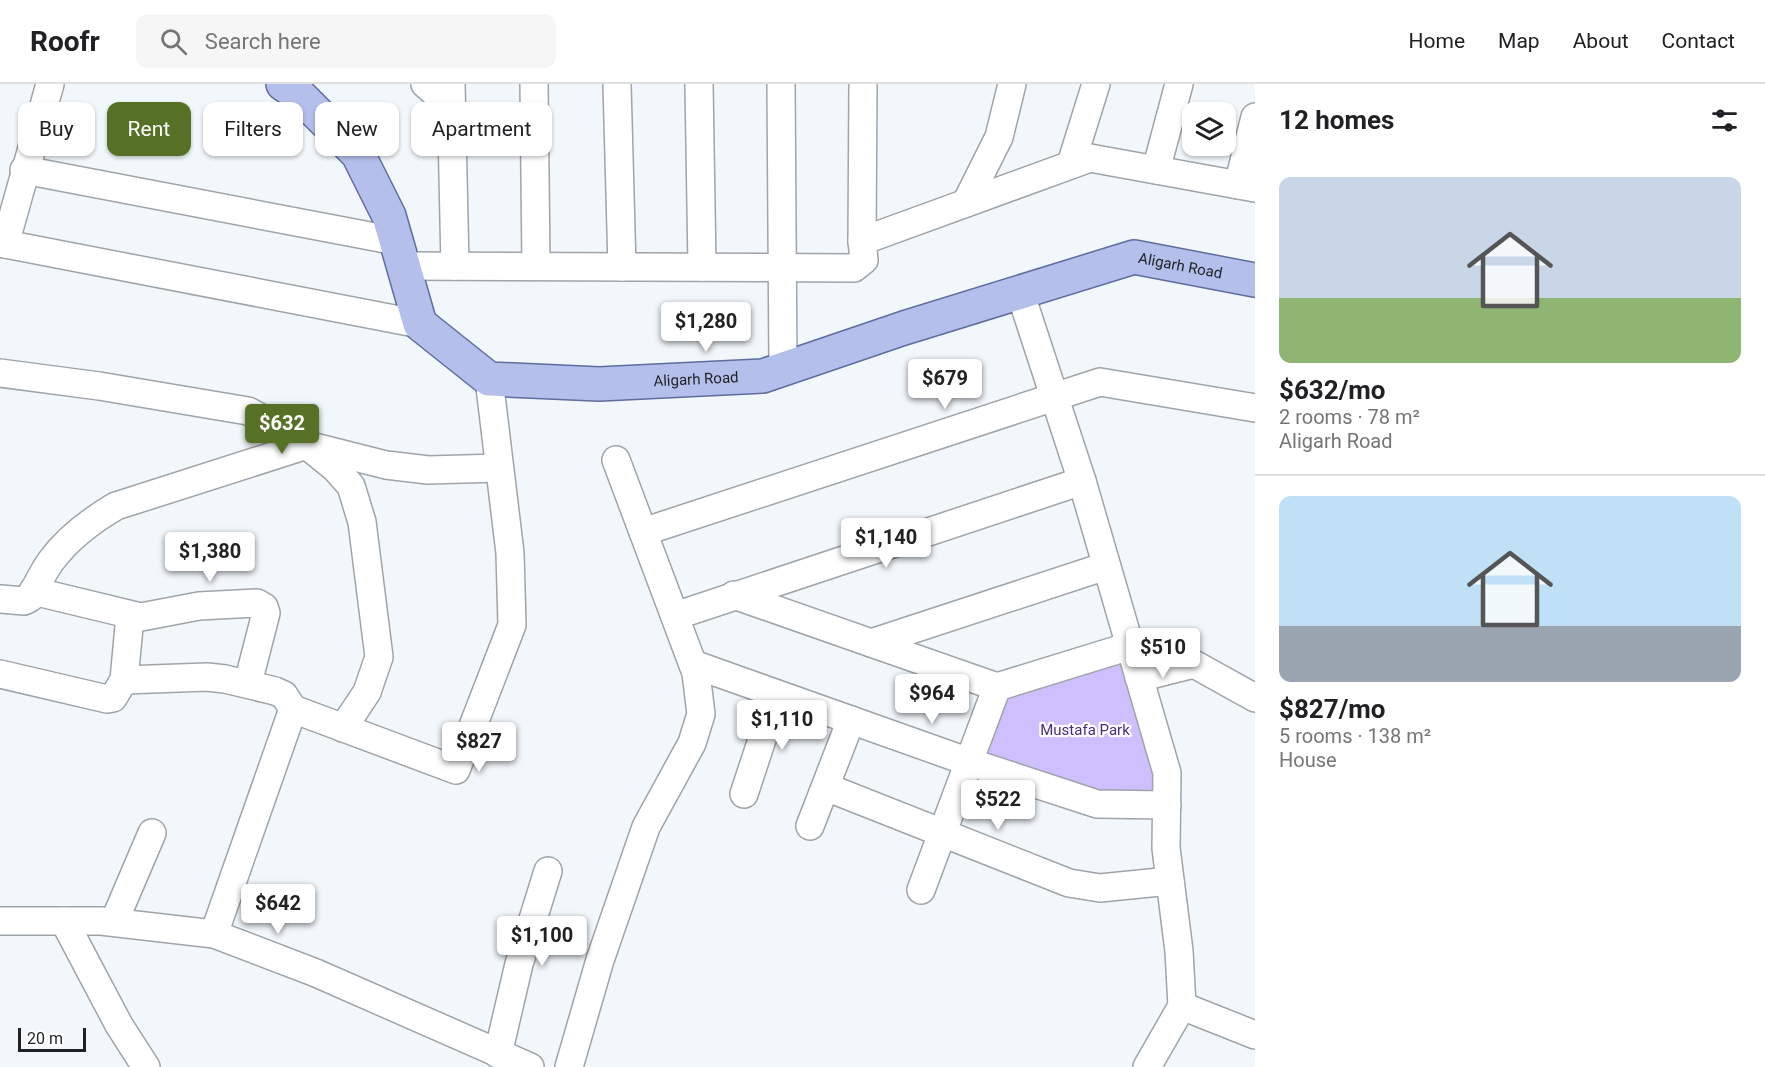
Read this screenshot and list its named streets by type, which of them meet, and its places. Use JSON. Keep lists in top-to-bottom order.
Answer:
{
  "streets": {
    "main road": ["Aligarh Road"]
  },
  "parks": ["Mustafa Park"],
  "scale_bar": "20 m",
  "page": {
    "header": "Roofr",
    "search": "Search here",
    "nav": [
      "Home",
      "Map",
      "About",
      "Contact"
    ],
    "heading": "12 homes",
    "chip": [
      "Buy",
      "Rent",
      "Filters",
      "New",
      "Apartment"
    ],
    "list": [
      {
        "name": "$632/mo",
        "note": "2 rooms · 78 m² · Aligarh Road"
      },
      {
        "name": "$827/mo",
        "note": "5 rooms · 138 m² · House"
      }
    ],
    "price": [
      "$1,280",
      "$679",
      "$632",
      "$1,140",
      "$1,380",
      "$510",
      "$964",
      "$1,110",
      "$827",
      "$522",
      "$642",
      "$1,100"
    ],
    "scale": "20 m"
  }
}
